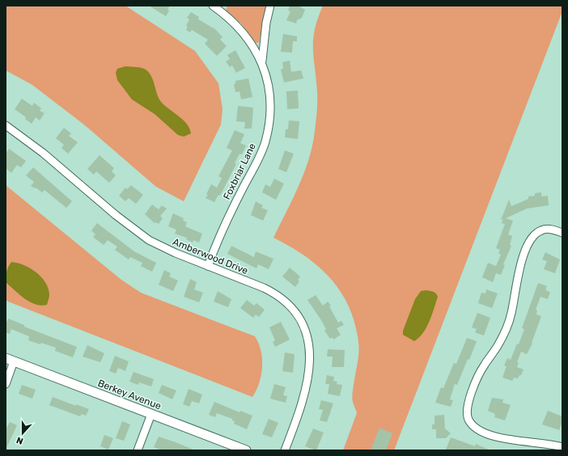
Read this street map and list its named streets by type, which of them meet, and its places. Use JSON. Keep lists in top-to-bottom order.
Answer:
{
  "streets": {
    "street": ["Foxbriar Lane", "Amberwood Drive", "Berkey Avenue"]
  },
  "crossings": [
    ["Foxbriar Lane", "Amberwood Drive"]
  ],
  "north": "bottom"
}
